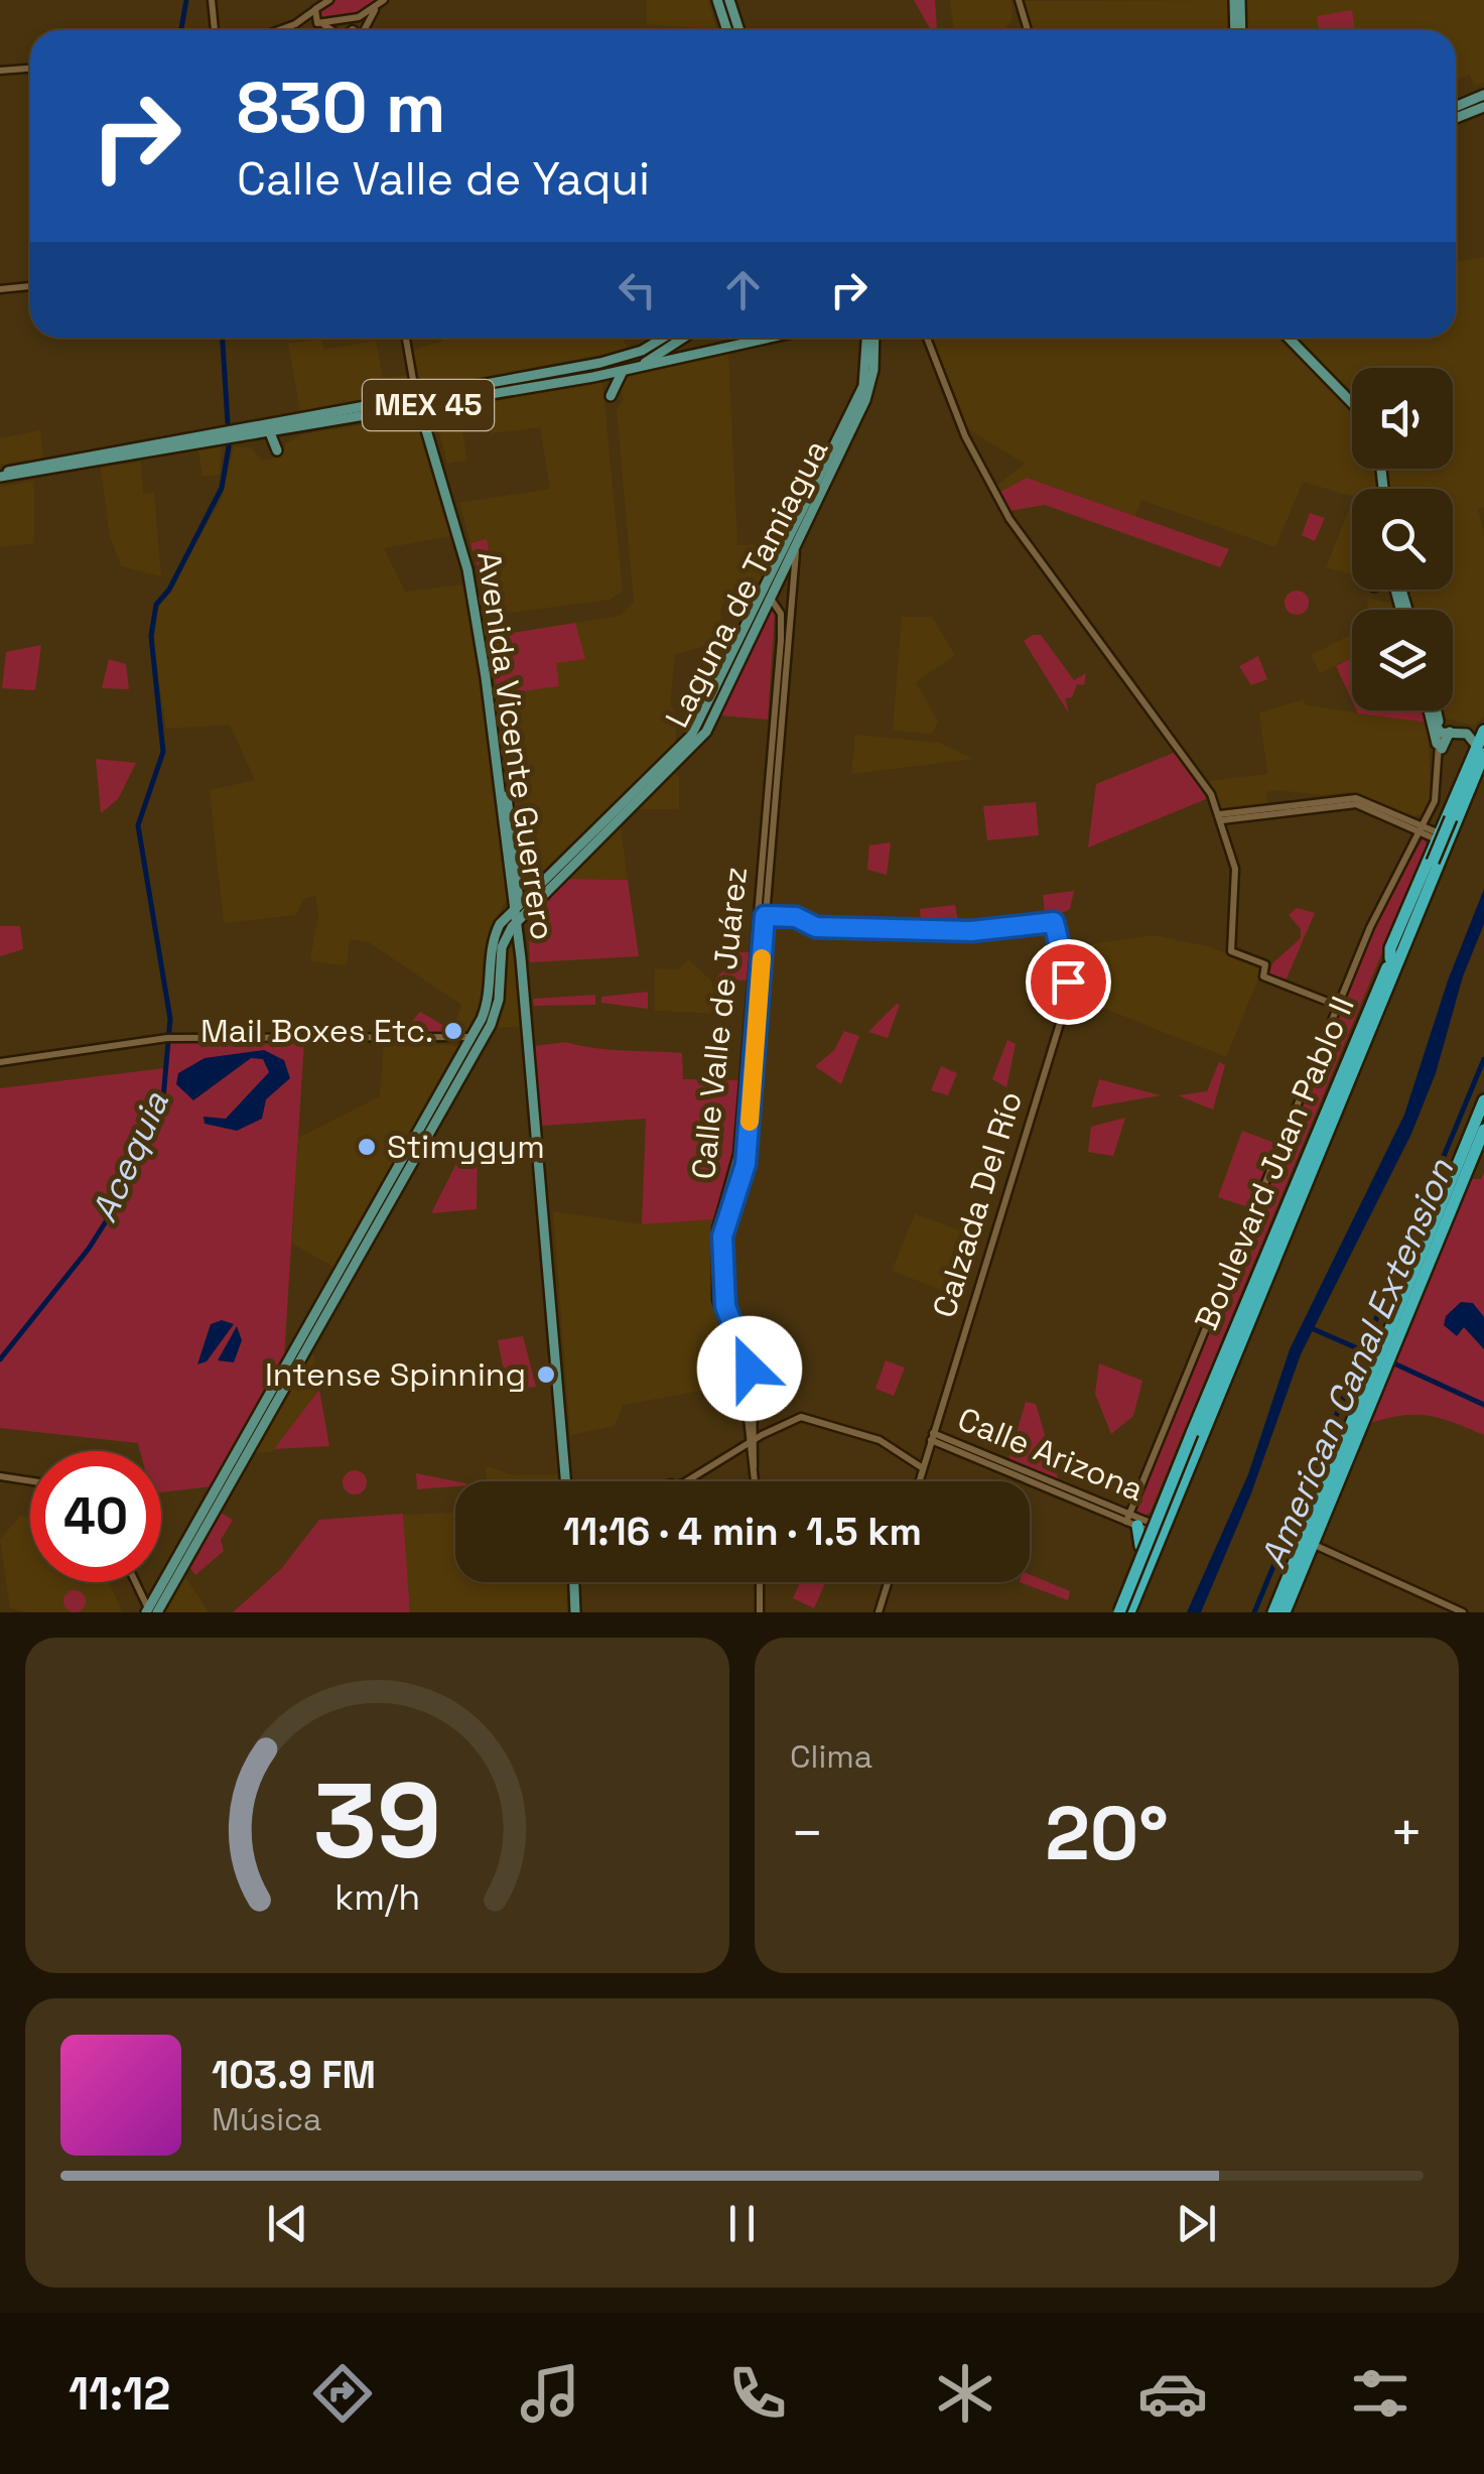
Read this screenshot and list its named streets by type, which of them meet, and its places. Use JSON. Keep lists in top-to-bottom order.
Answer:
{
  "streets": {
    "highway": ["Boulevard Juan Pablo II"],
    "main road": ["MEX 45", "Laguna de Tamiagua", "Avenida Vicente Guerrero"],
    "street": ["Calle Valle de Juárez", "Calzada Del Río", "Calle Arizona"]
  },
  "crossings": [
    ["MEX 45", "Avenida Vicente Guerrero"],
    ["Laguna de Tamiagua", "Avenida Vicente Guerrero"],
    ["Laguna de Tamiagua", "Calle Valle de Juárez"],
    ["Calle Valle de Juárez", "Calzada Del Río"],
    ["Calzada Del Río", "Calle Arizona"]
  ],
  "water": ["Acequia", "American Canal Extension"],
  "places": ["Mail Boxes Etc.", "Stimygym", "Intense Spinning"],
  "page": {
    "turn": ["830 m", "Calle Valle de Yaqui"],
    "limit": "40",
    "trip": "11:16 · 4 min · 1.5 km",
    "tile": "Clima",
    "heat": ["−", "20°", "+"],
    "song": ["103.9 FM", "Música"],
    "tabs": "11:12",
    "gauge": ["39", "km/h"]
  }
}
